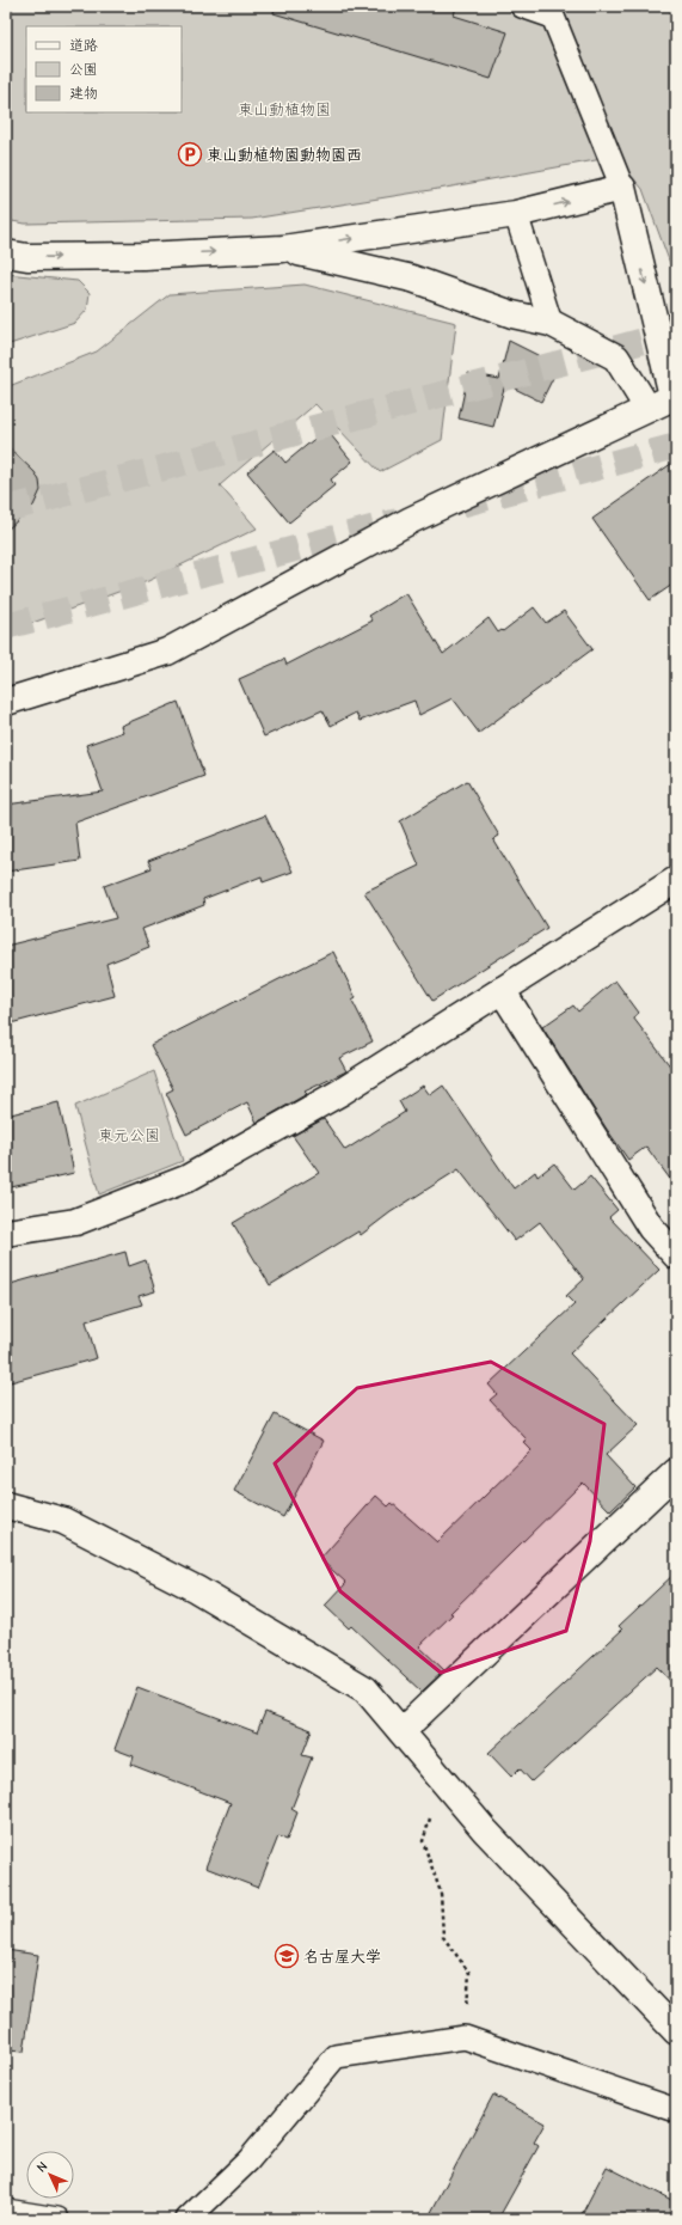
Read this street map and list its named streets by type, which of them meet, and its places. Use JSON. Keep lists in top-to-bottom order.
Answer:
{
  "parks": ["東山動植物園", "東元公園"],
  "places": {
    "parking": ["東山動植物園動物園西"],
    "school or university": ["名古屋大学"]
  },
  "legend": ["道路", "公園", "建物"],
  "north": "top left"
}
